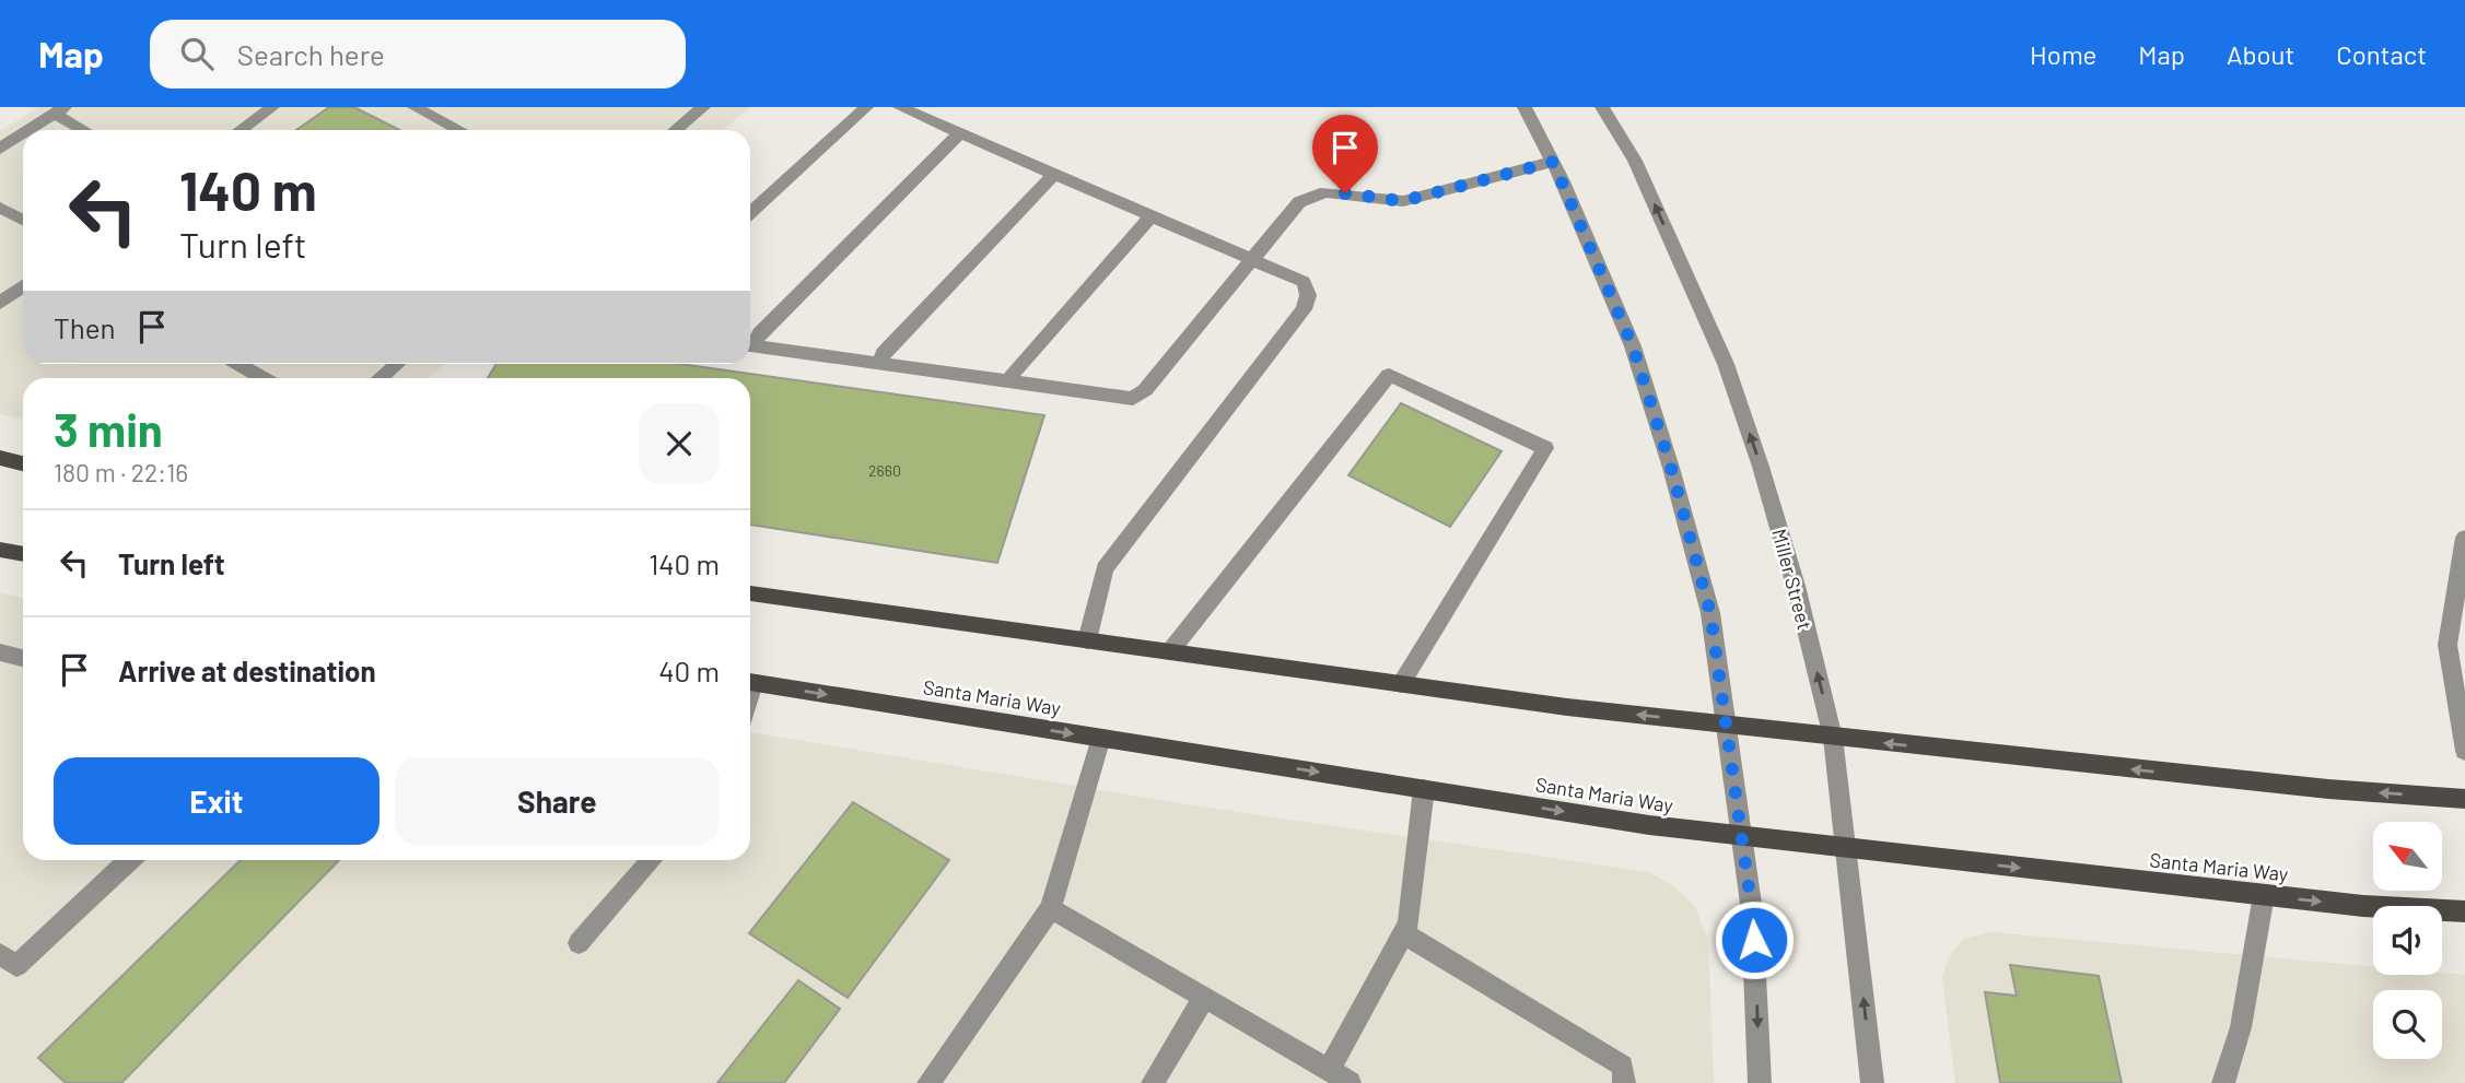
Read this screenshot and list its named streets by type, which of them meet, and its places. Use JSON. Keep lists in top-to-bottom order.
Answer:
{
  "streets": {
    "main road": ["Santa Maria Way"],
    "street": ["Miller Street"]
  },
  "crossings": [
    ["Miller Street", "Santa Maria Way"]
  ],
  "house_numbers": ["2660"],
  "north": "top left",
  "page": {
    "header": "Map",
    "search": "Search here",
    "nav": [
      "Home",
      "Map",
      "About",
      "Contact"
    ],
    "turn": ["140 m", "Turn left"],
    "then": "Then",
    "heading": ["3 min", "180 m · 22:16"],
    "list": [
      {
        "name": "Turn left",
        "value": "140 m"
      },
      {
        "name": "Arrive at destination",
        "value": "40 m"
      }
    ],
    "buttons": ["Exit", "Share"]
  }
}
